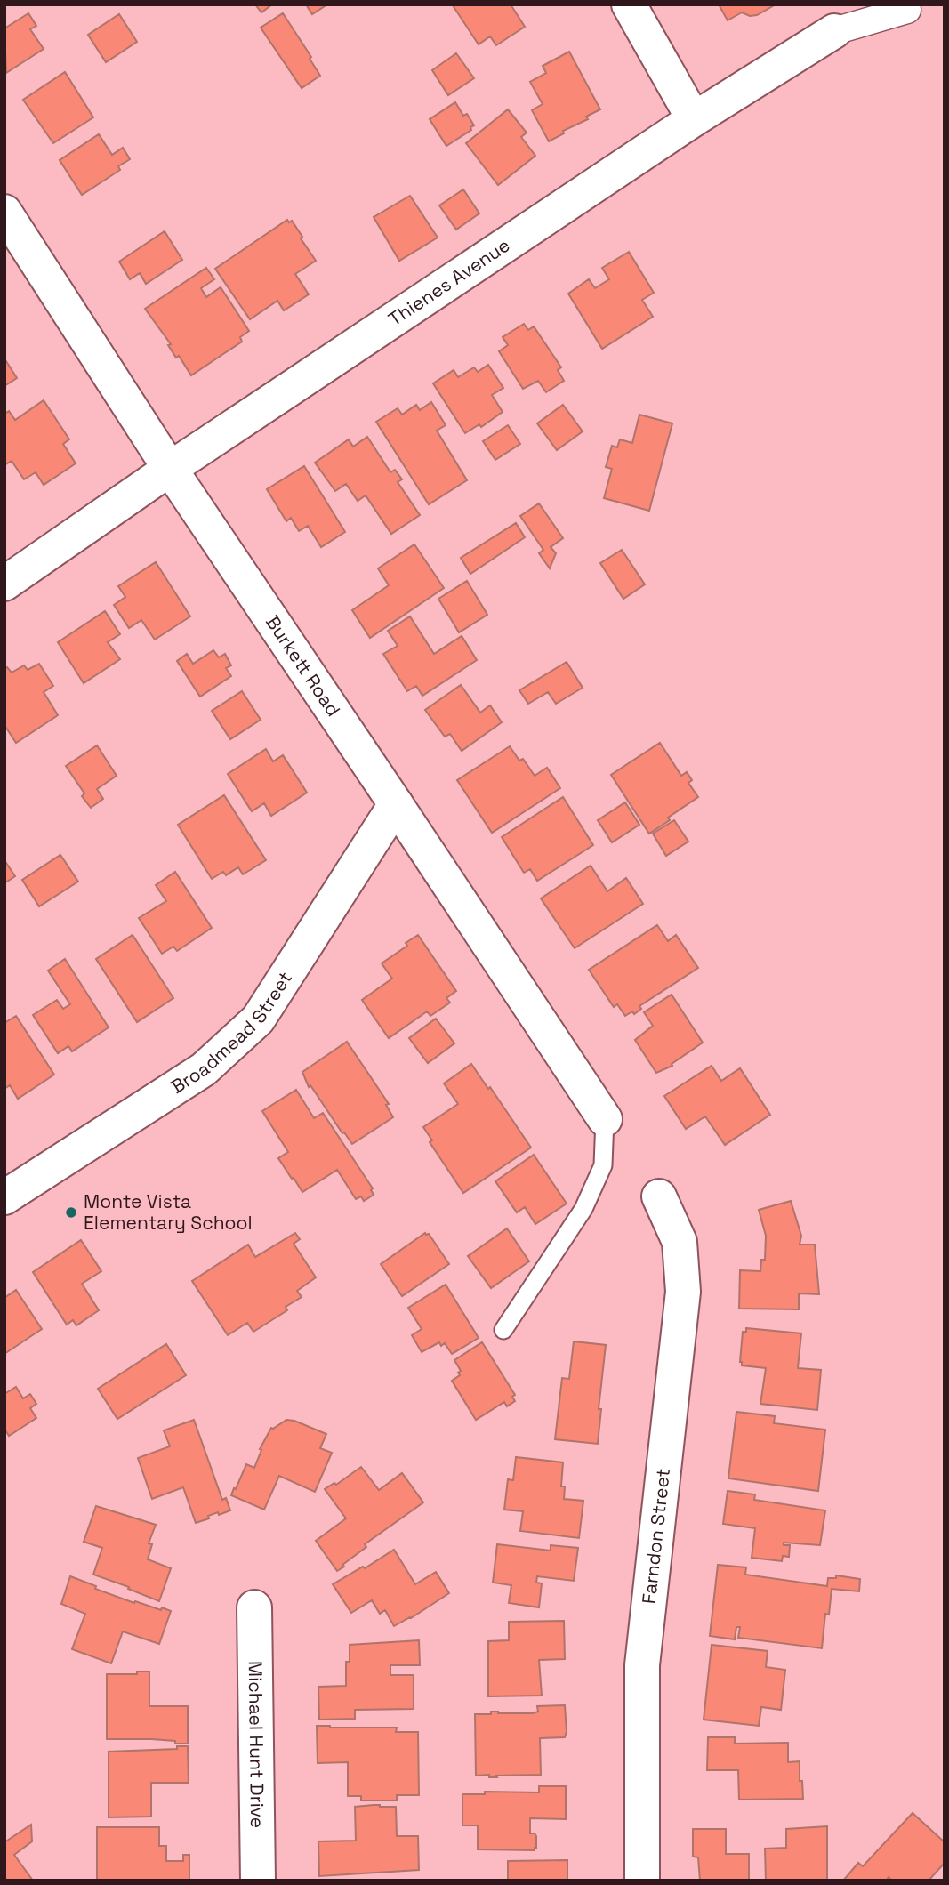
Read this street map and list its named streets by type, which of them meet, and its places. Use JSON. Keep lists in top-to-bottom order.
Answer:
{
  "streets": {
    "street": [
      "Thienes Avenue",
      "Burkett Road",
      "Broadmead Street",
      "Farndon Street",
      "Michael Hunt Drive"
    ]
  },
  "crossings": [
    ["Thienes Avenue", "Burkett Road"],
    ["Burkett Road", "Broadmead Street"]
  ],
  "places": ["Monte Vista Elementary School"]
}
